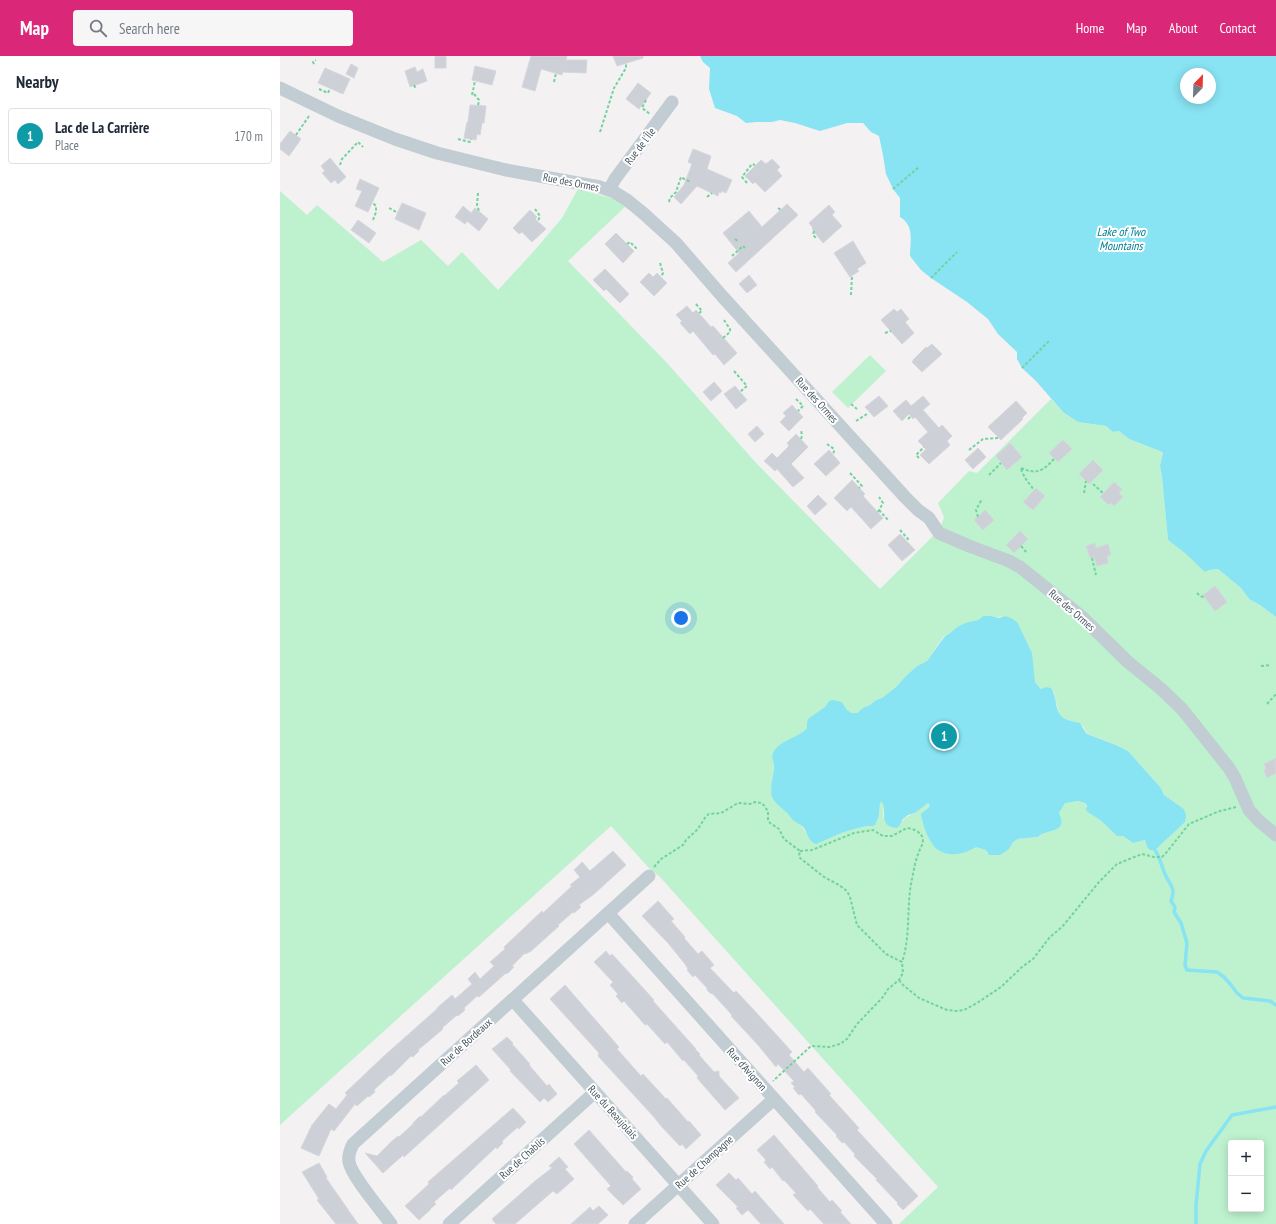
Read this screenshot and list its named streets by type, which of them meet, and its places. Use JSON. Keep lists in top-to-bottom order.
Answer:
{
  "streets": {
    "street": [
      "Rue de l'Île",
      "Rue des Ormes",
      "Rue de Bordeaux",
      "Rue d'Avignon",
      "Rue du Beaujolais",
      "Rue de Chablis",
      "Rue de Champagne"
    ]
  },
  "crossings": [
    ["Rue de l'Île", "Rue des Ormes"],
    ["Rue de Bordeaux", "Rue d'Avignon"],
    ["Rue de Bordeaux", "Rue du Beaujolais"],
    ["Rue d'Avignon", "Rue de Champagne"],
    ["Rue du Beaujolais", "Rue de Chablis"],
    ["Rue du Beaujolais", "Rue de Champagne"]
  ],
  "water": ["Lake of Two Mountains"],
  "north": "top right",
  "page": {
    "header": "Map",
    "search": "Search here",
    "nav": [
      "Home",
      "Map",
      "About",
      "Contact"
    ],
    "heading": "Nearby",
    "list": [
      {
        "mark": "1",
        "name": "Lac de La Carrière",
        "note": "Place",
        "value": "170 m"
      }
    ],
    "pins": "1",
    "map_buttons": ["+", "−"]
  }
}
